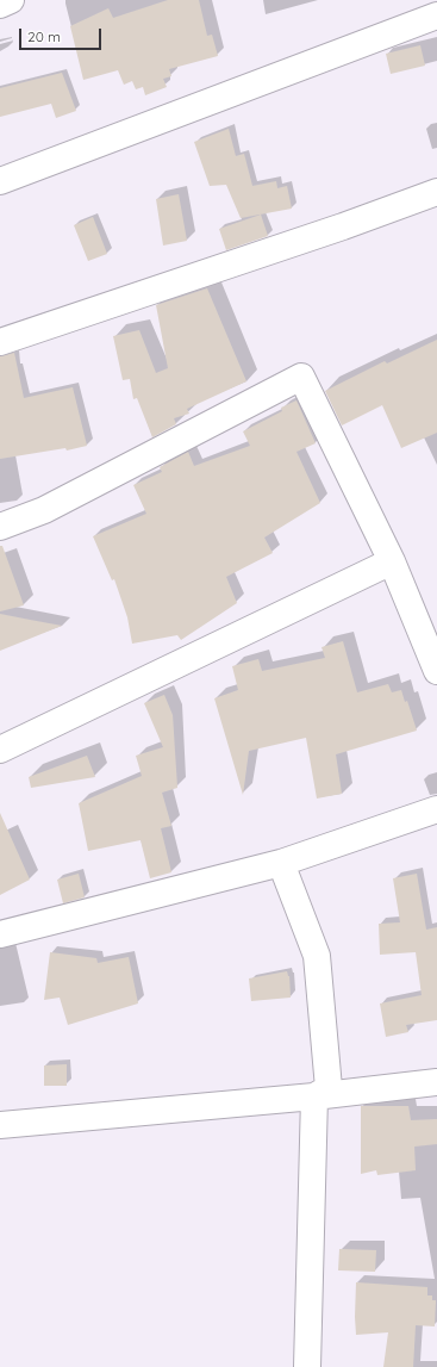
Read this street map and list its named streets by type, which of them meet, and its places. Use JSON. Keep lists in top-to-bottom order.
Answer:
{
  "scale_bar": "20 m"
}
